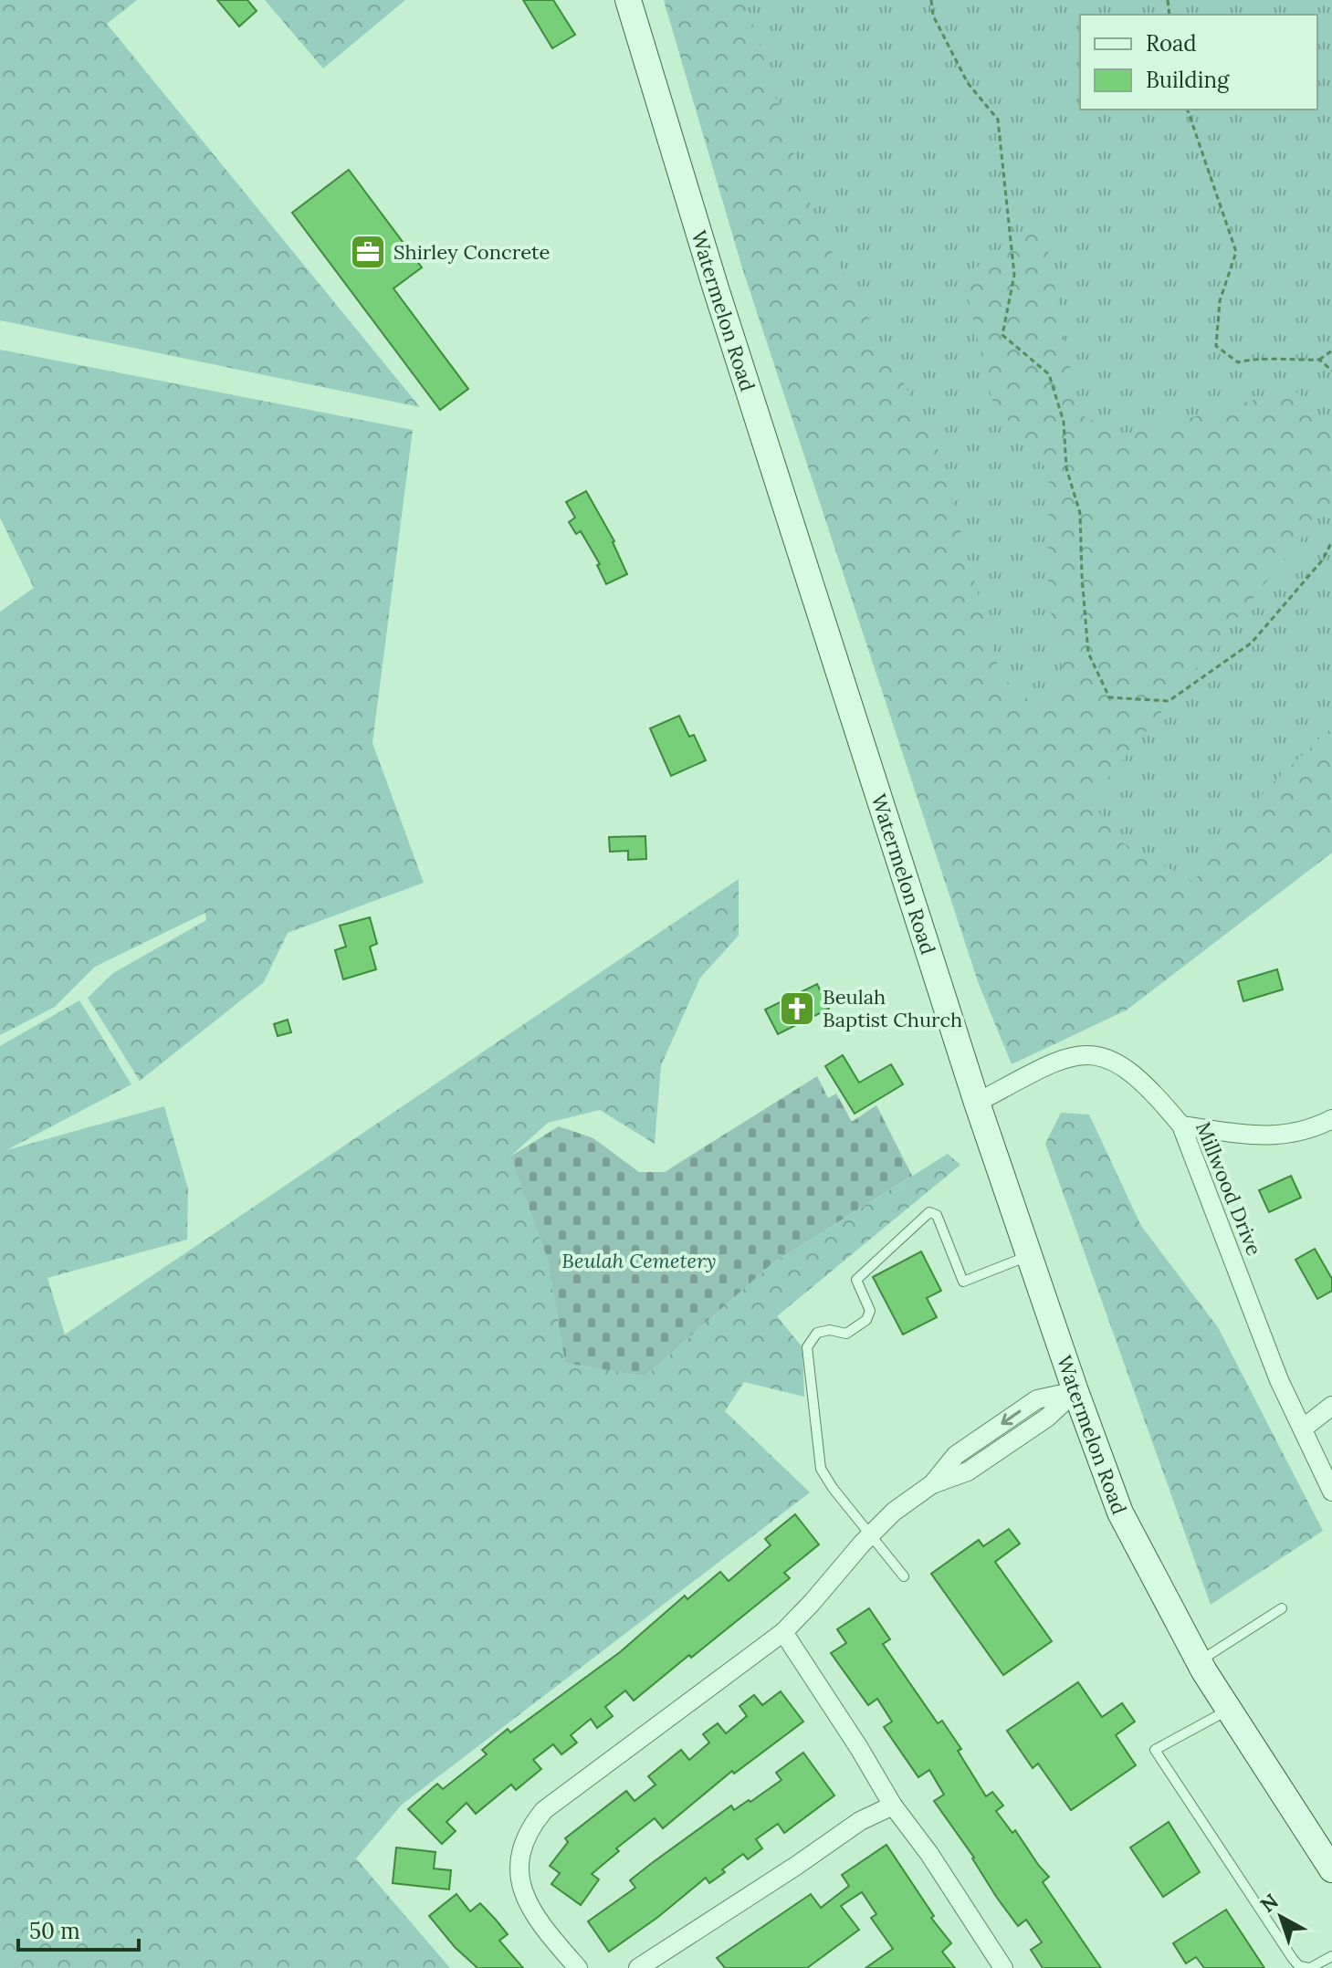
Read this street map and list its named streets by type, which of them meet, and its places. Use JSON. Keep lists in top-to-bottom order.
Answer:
{
  "streets": {
    "main road": ["Watermelon Road"],
    "street": ["Millwood Drive"]
  },
  "crossings": [
    ["Watermelon Road", "Millwood Drive"]
  ],
  "parks": ["Beulah Cemetery"],
  "places": {
    "office": ["Shirley Concrete"],
    "church": ["Beulah Baptist Church"]
  },
  "legend": ["Road", "Building"],
  "scale_bar": "50 m",
  "north": "top left"
}
